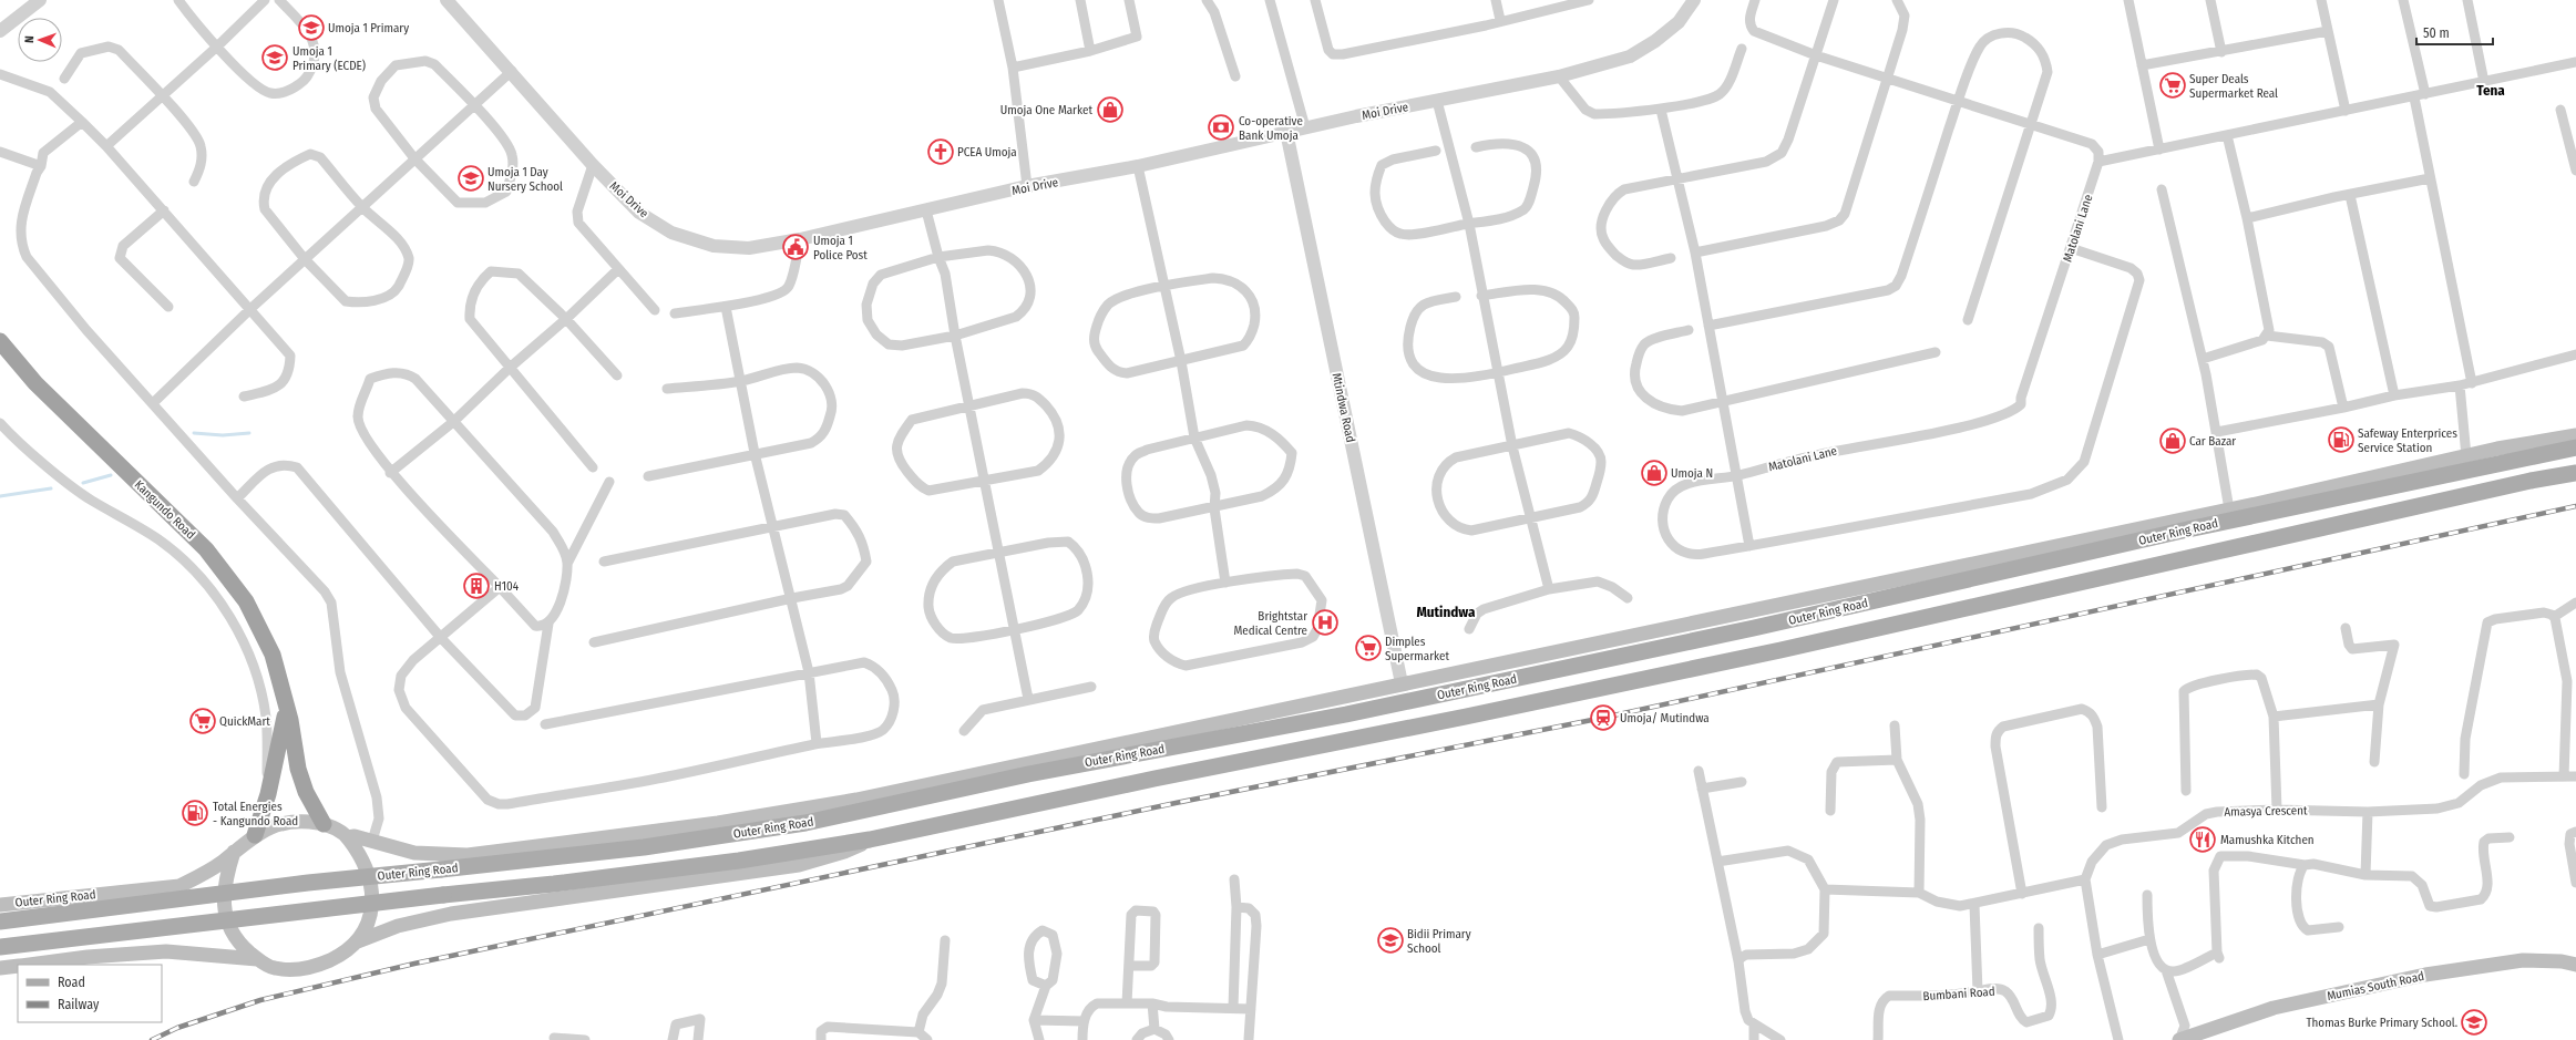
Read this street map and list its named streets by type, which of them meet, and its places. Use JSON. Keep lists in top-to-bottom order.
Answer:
{
  "streets": {
    "highway": ["Kangundo Road"],
    "main road": ["Outer Ring Road", "Mumias South Road"],
    "street": [
      "Moi Drive",
      "Matolani Lane",
      "Mtindwa Road",
      "Amasya Crescent",
      "Bumbani Road"
    ]
  },
  "crossings": [
    ["Moi Drive", "Mtindwa Road"],
    ["Mtindwa Road", "Outer Ring Road"],
    ["Kangundo Road", "Outer Ring Road"]
  ],
  "districts": ["Tena", "Mutindwa"],
  "places": {
    "school or university": [
      "Umoja 1 Primary",
      "Umoja 1 Primary (ECDE)",
      "Umoja 1 Day Nursery School",
      "Bidii Primary School",
      "Thomas Burke Primary School."
    ],
    "supermarket": ["Super Deals Supermarket Real", "Dimples Supermarket", "QuickMart"],
    "shop": ["Umoja One Market", "Car Bazar", "Umoja N"],
    "bank": ["Co-operative Bank Umoja"],
    "church": ["PCEA Umoja"],
    "public building": ["Umoja 1 Police Post"],
    "fuel station": ["Safeway Enterprices Service Station", "Total Energies - Kangundo Road"],
    "building": ["H104"],
    "hospital": ["Brightstar Medical Centre"],
    "station": ["Umoja/ Mutindwa"],
    "restaurant": ["Mamushka Kitchen"]
  },
  "legend": ["Road", "Railway"],
  "scale_bar": "50 m",
  "north": "left"
}
